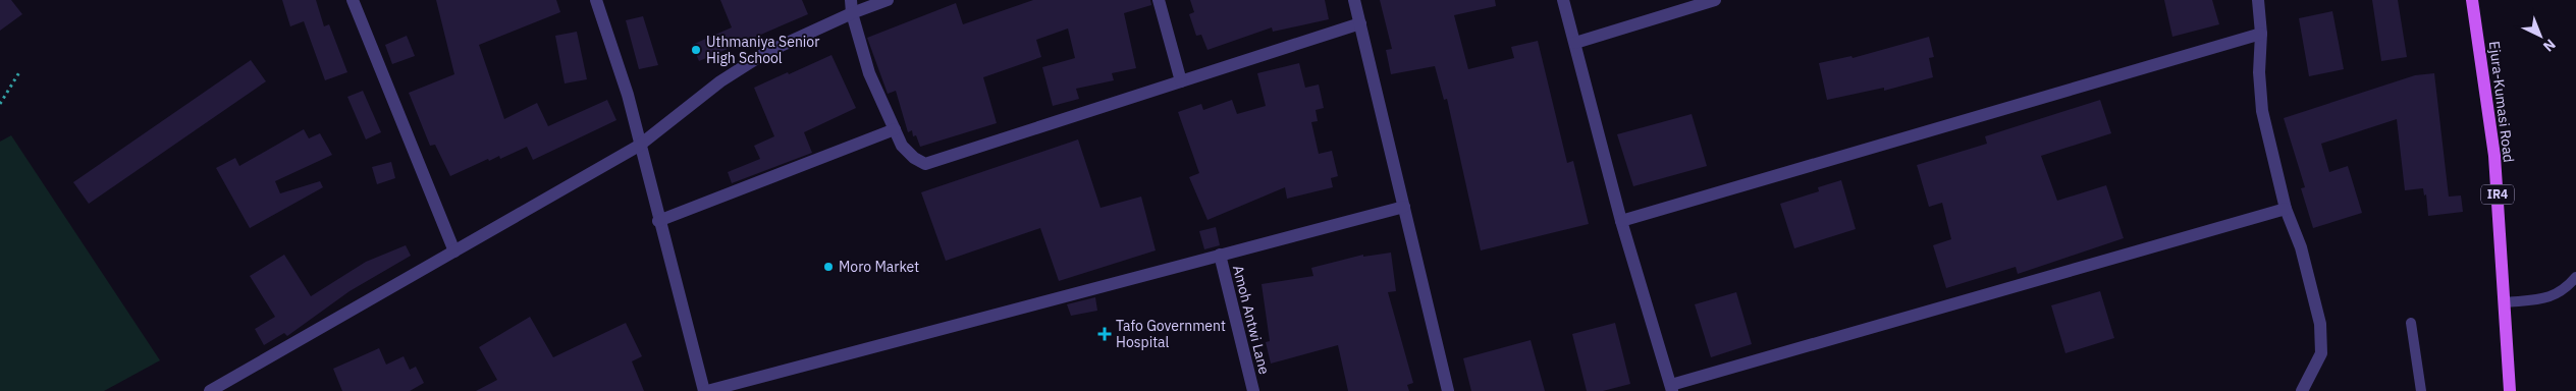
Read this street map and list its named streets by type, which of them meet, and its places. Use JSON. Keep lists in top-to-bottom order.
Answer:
{
  "streets": {
    "main road": ["Ejura-Kumasi Road", "IR4"],
    "street": ["Amoh Antwi Lane"]
  },
  "places": {
    "other": ["Uthmaniya Senior High School", "Moro Market"],
    "health": ["Tafo Government Hospital"]
  },
  "north": "bottom right"
}
